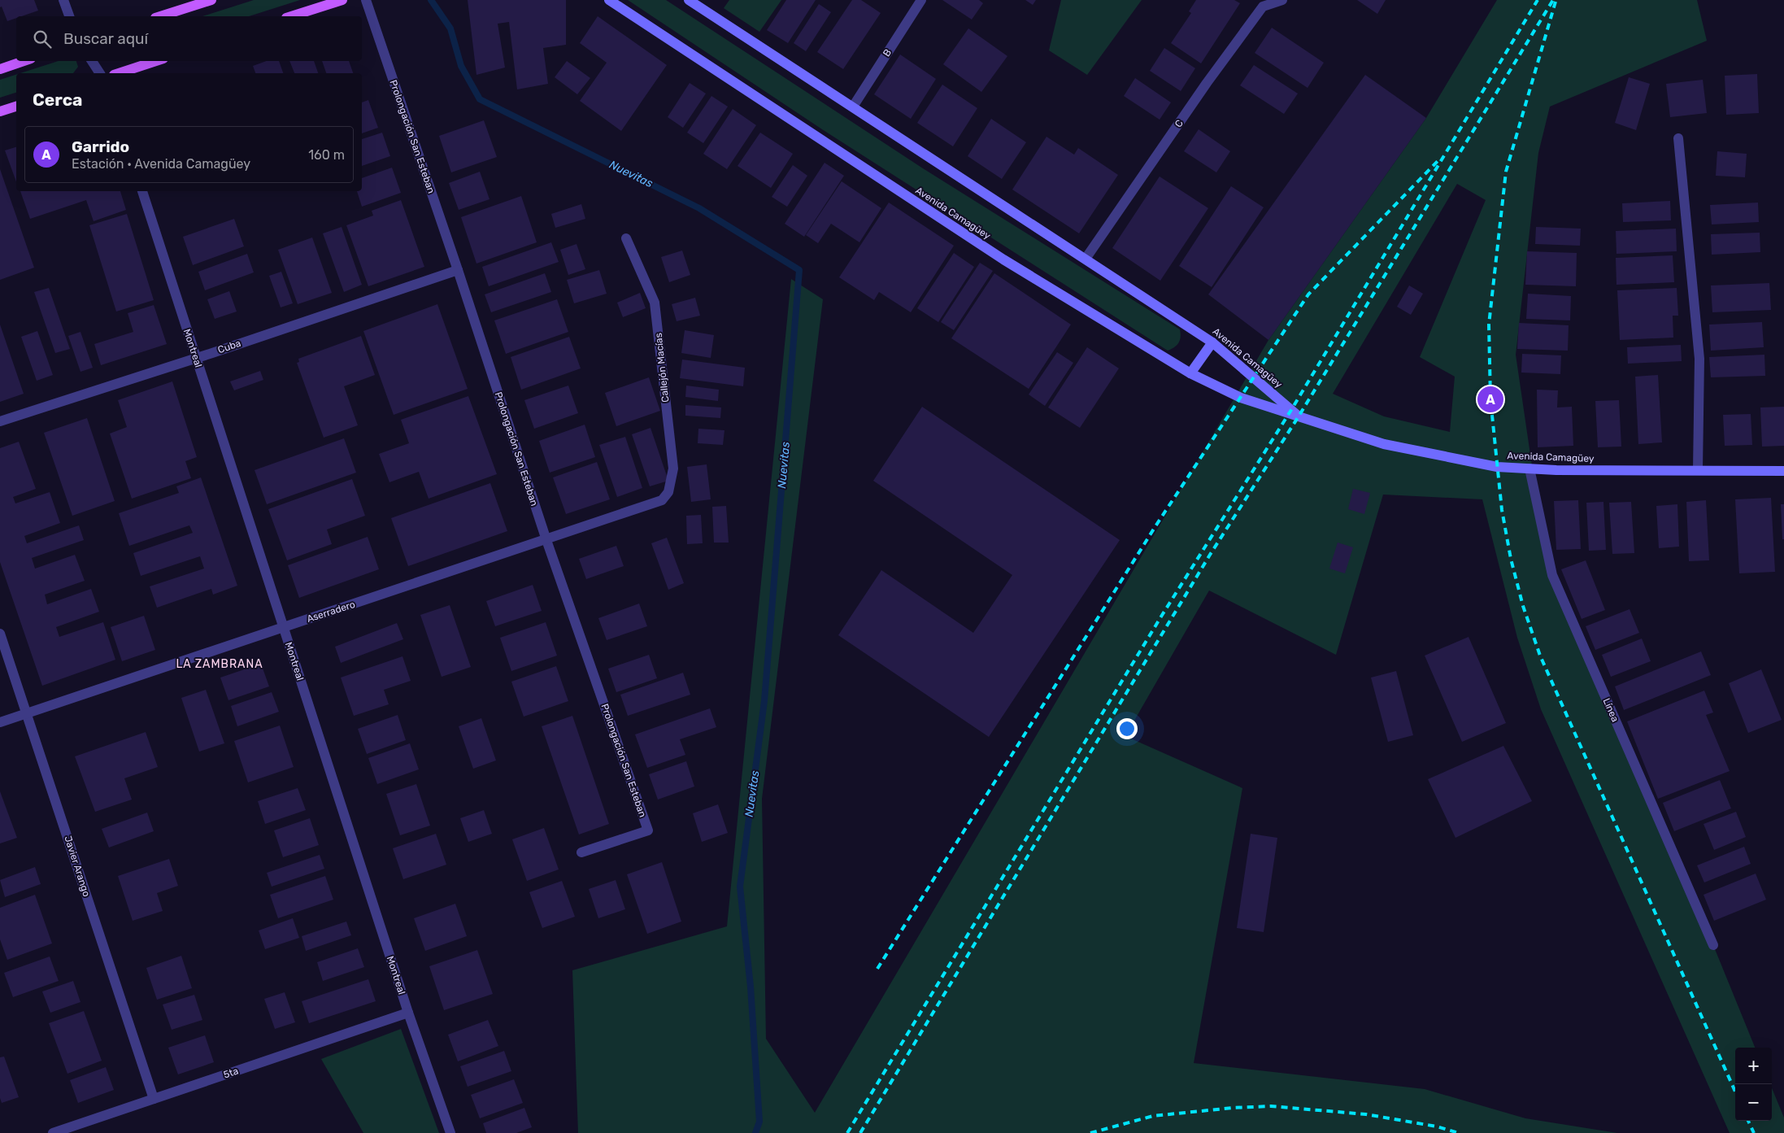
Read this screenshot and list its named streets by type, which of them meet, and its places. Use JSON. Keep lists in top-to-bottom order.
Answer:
{
  "streets": {
    "main road": ["Avenida Camagüey"],
    "street": [
      "B",
      "C",
      "Prolongación San Esteban",
      "Cuba",
      "Montreal",
      "Callejón Macías",
      "Aserradero",
      "Línea",
      "Javier Arango",
      "5ta"
    ]
  },
  "crossings": [
    ["B", "Avenida Camagüey"],
    ["C", "Avenida Camagüey"],
    ["Prolongación San Esteban", "Cuba"],
    ["Prolongación San Esteban", "Aserradero"],
    ["Avenida Camagüey", "Línea"],
    ["Cuba", "Montreal"],
    ["Montreal", "Aserradero"],
    ["Montreal", "5ta"],
    ["Callejón Macías", "Aserradero"],
    ["Aserradero", "Javier Arango"],
    ["Javier Arango", "5ta"]
  ],
  "districts": ["LA ZAMBRANA"],
  "water": ["Nuevitas"],
  "page": {
    "search": "Buscar aquí",
    "heading": "Cerca",
    "list": [
      {
        "mark": "A",
        "name": "Garrido",
        "note": "Estación · Avenida Camagüey",
        "value": "160 m"
      }
    ],
    "pins": "A",
    "map_buttons": ["+", "−"]
  }
}
